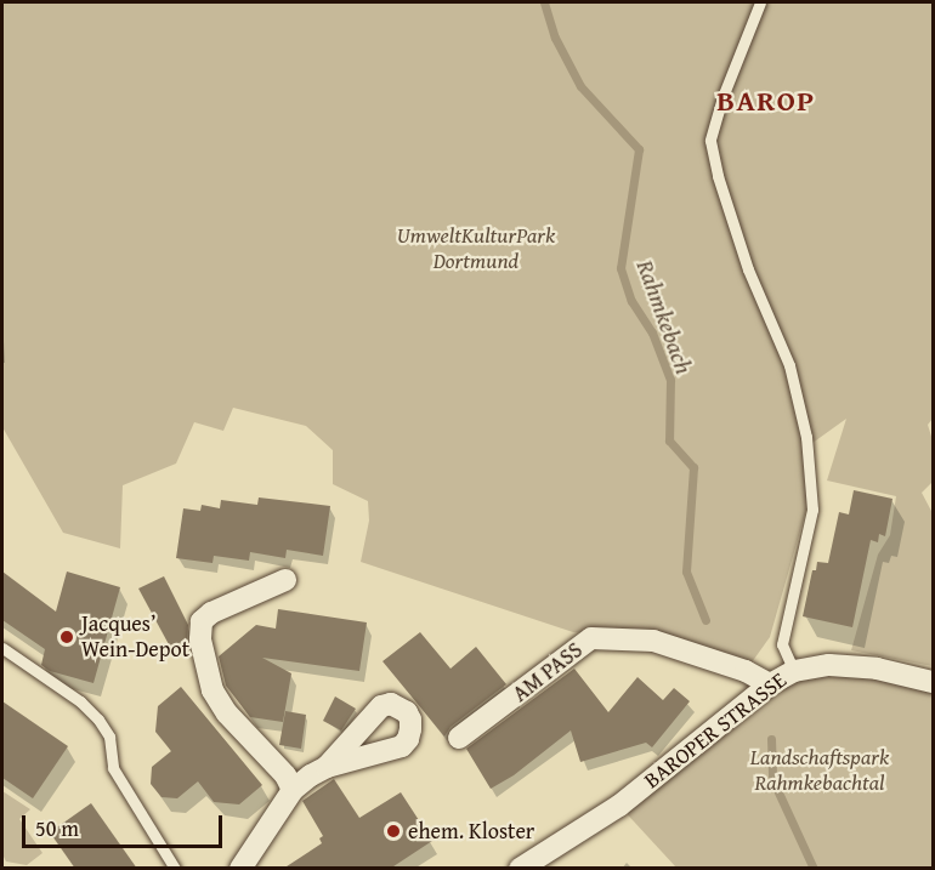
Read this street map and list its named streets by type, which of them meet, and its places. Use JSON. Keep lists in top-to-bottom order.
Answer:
{
  "streets": {
    "street": ["AM PASS", "BAROPER STRASSE"]
  },
  "crossings": [
    ["AM PASS", "BAROPER STRASSE"]
  ],
  "districts": ["BAROP"],
  "water": ["Rahmkebach"],
  "parks": ["UmweltKulturPark Dortmund", "Landschaftspark Rahmkebachtal"],
  "places": ["Jacques’ Wein-Depot", "ehem. Kloster"],
  "scale_bar": "50 m"
}
